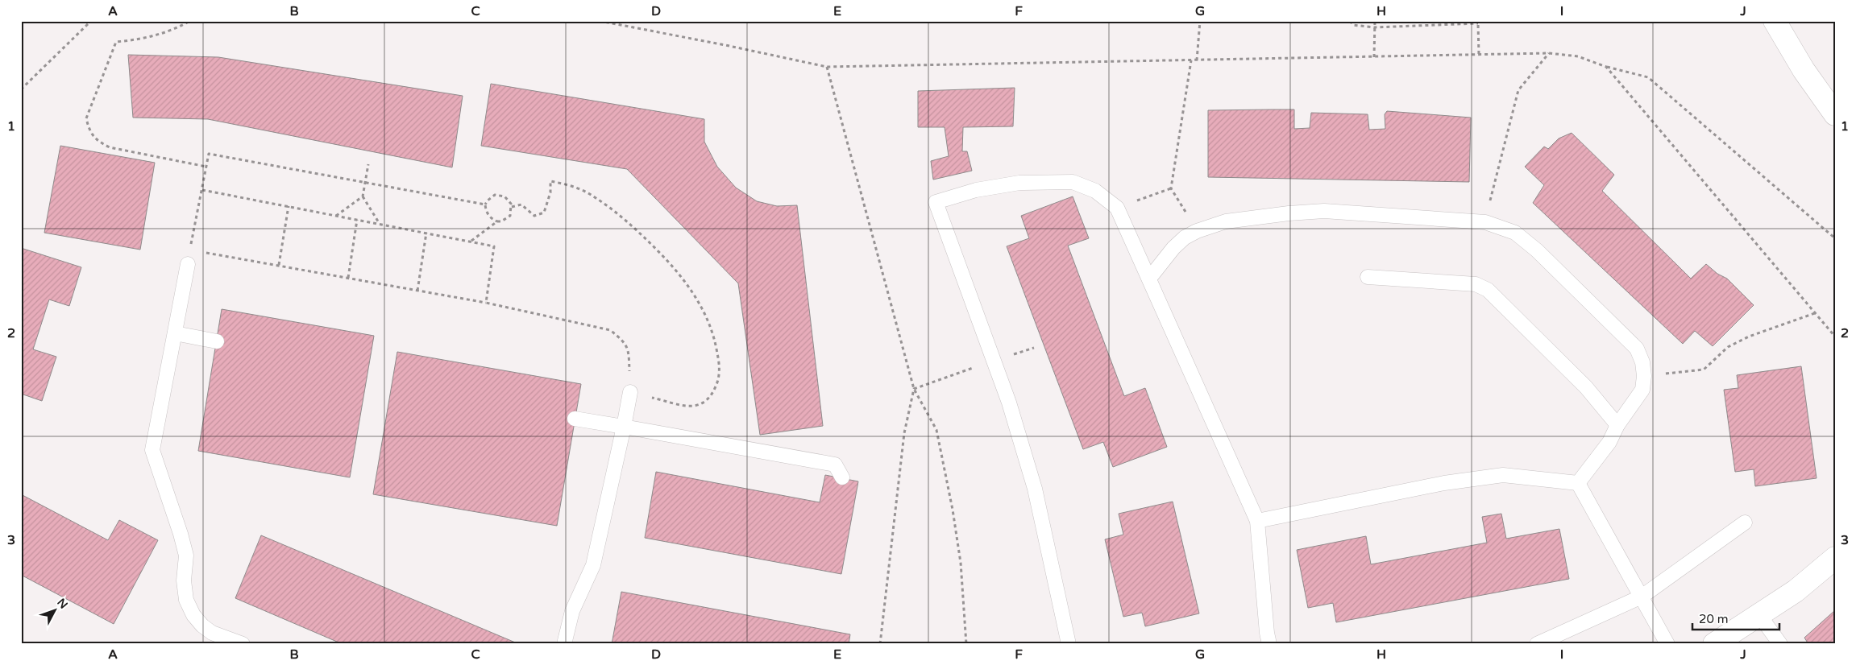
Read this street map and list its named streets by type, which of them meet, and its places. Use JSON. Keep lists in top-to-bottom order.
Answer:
{
  "scale_bar": "20 m",
  "north": "top right",
  "grid": {
    "columns": [
      "A",
      "B",
      "C",
      "D",
      "E",
      "F",
      "G",
      "H",
      "I",
      "J"
    ],
    "rows": ["1", "2", "3"]
  }
}
